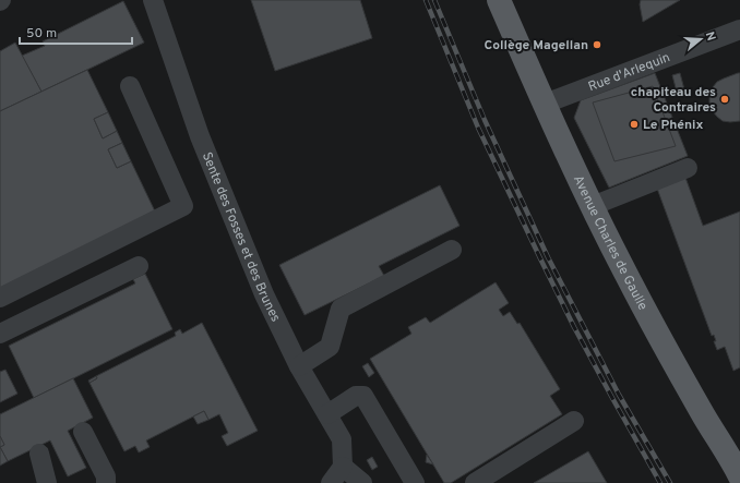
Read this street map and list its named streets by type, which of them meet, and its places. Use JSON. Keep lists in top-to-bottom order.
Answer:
{
  "streets": {
    "main road": ["Avenue Charles de Gaulle"],
    "street": ["Rue d'Arlequin", "Sente des Fosses et des Brunes"]
  },
  "crossings": [
    ["Rue d'Arlequin", "Avenue Charles de Gaulle"]
  ],
  "places": ["Collège Magellan", "chapiteau des Contraires", "Le Phénix"],
  "scale_bar": "50 m",
  "north": "right"
}
